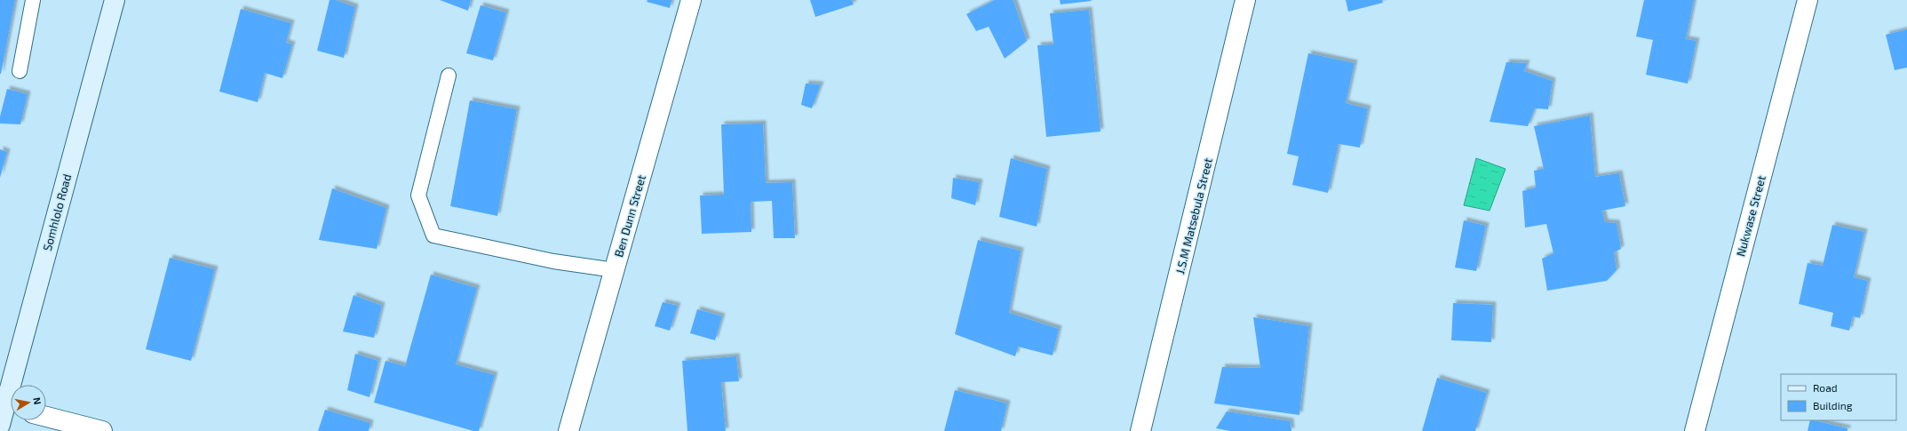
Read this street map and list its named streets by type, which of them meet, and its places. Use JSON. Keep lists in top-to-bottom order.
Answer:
{
  "streets": {
    "main road": ["Somhlolo Road"],
    "street": ["Ben Dunn Street", "J.S.M Matsebula Street", "Nukwase Street"]
  },
  "legend": ["Road", "Building"],
  "north": "right"
}
